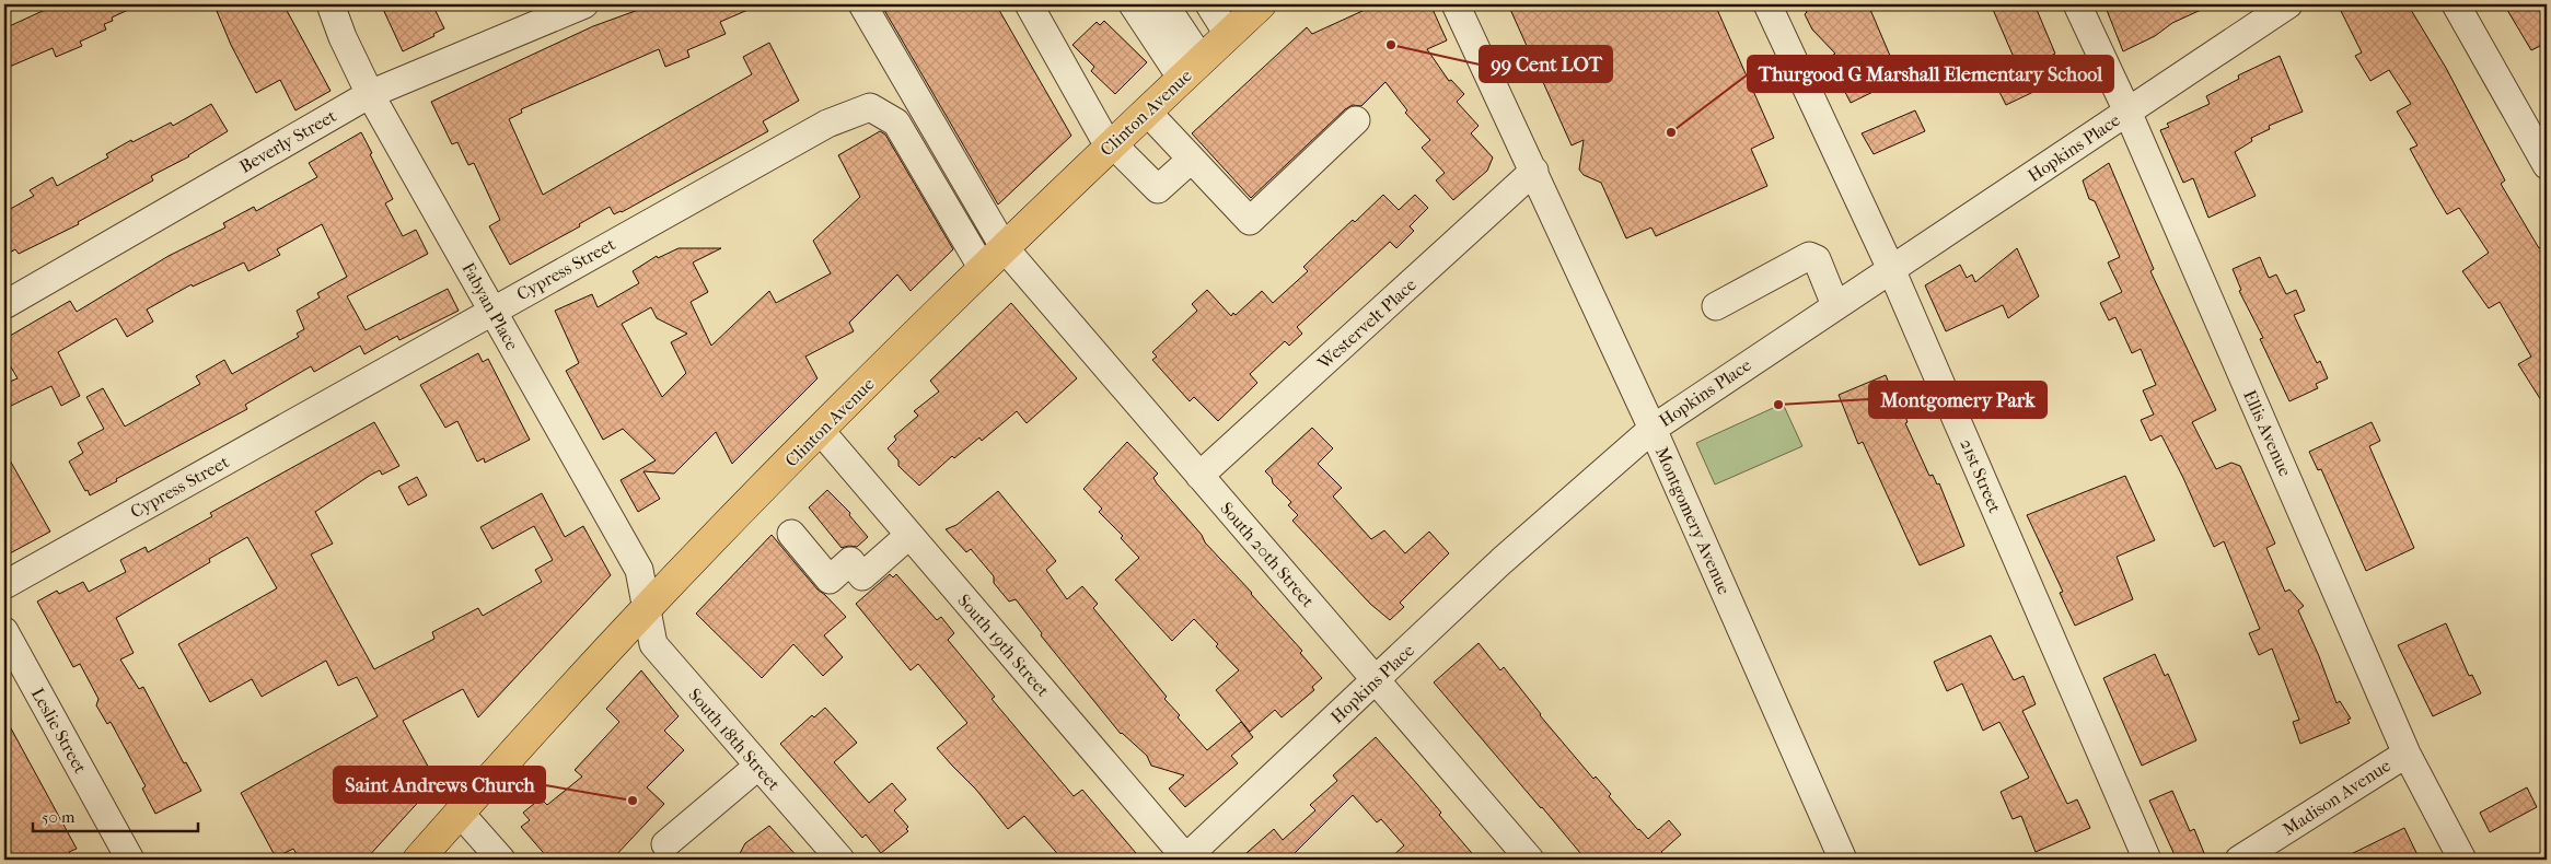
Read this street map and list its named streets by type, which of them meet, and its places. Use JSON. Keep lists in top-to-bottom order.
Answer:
{
  "streets": {
    "main road": ["Clinton Avenue"],
    "street": [
      "Beverly Street",
      "Hopkins Place",
      "Cypress Street",
      "Fabyan Place",
      "Westervelt Place",
      "Ellis Avenue",
      "21st Street",
      "Montgomery Avenue",
      "South 20th Street",
      "South 19th Street",
      "Leslie Street",
      "South 18th Street",
      "Madison Avenue"
    ]
  },
  "crossings": [
    ["Clinton Avenue", "Cypress Street"],
    ["Clinton Avenue", "Fabyan Place"],
    ["Clinton Avenue", "South 20th Street"],
    ["Clinton Avenue", "South 19th Street"],
    ["Clinton Avenue", "South 18th Street"],
    ["Beverly Street", "Fabyan Place"],
    ["Hopkins Place", "Ellis Avenue"],
    ["Hopkins Place", "21st Street"],
    ["Hopkins Place", "Montgomery Avenue"],
    ["Hopkins Place", "South 20th Street"],
    ["Hopkins Place", "South 19th Street"],
    ["Cypress Street", "Fabyan Place"],
    ["Fabyan Place", "South 18th Street"],
    ["Westervelt Place", "Montgomery Avenue"],
    ["Westervelt Place", "South 20th Street"],
    ["Ellis Avenue", "Madison Avenue"]
  ],
  "places": [
    "99 Cent LOT",
    "Thurgood G Marshall Elementary School",
    "Montgomery Park",
    "Saint Andrews Church"
  ],
  "scale_bar": "50 m"
}
